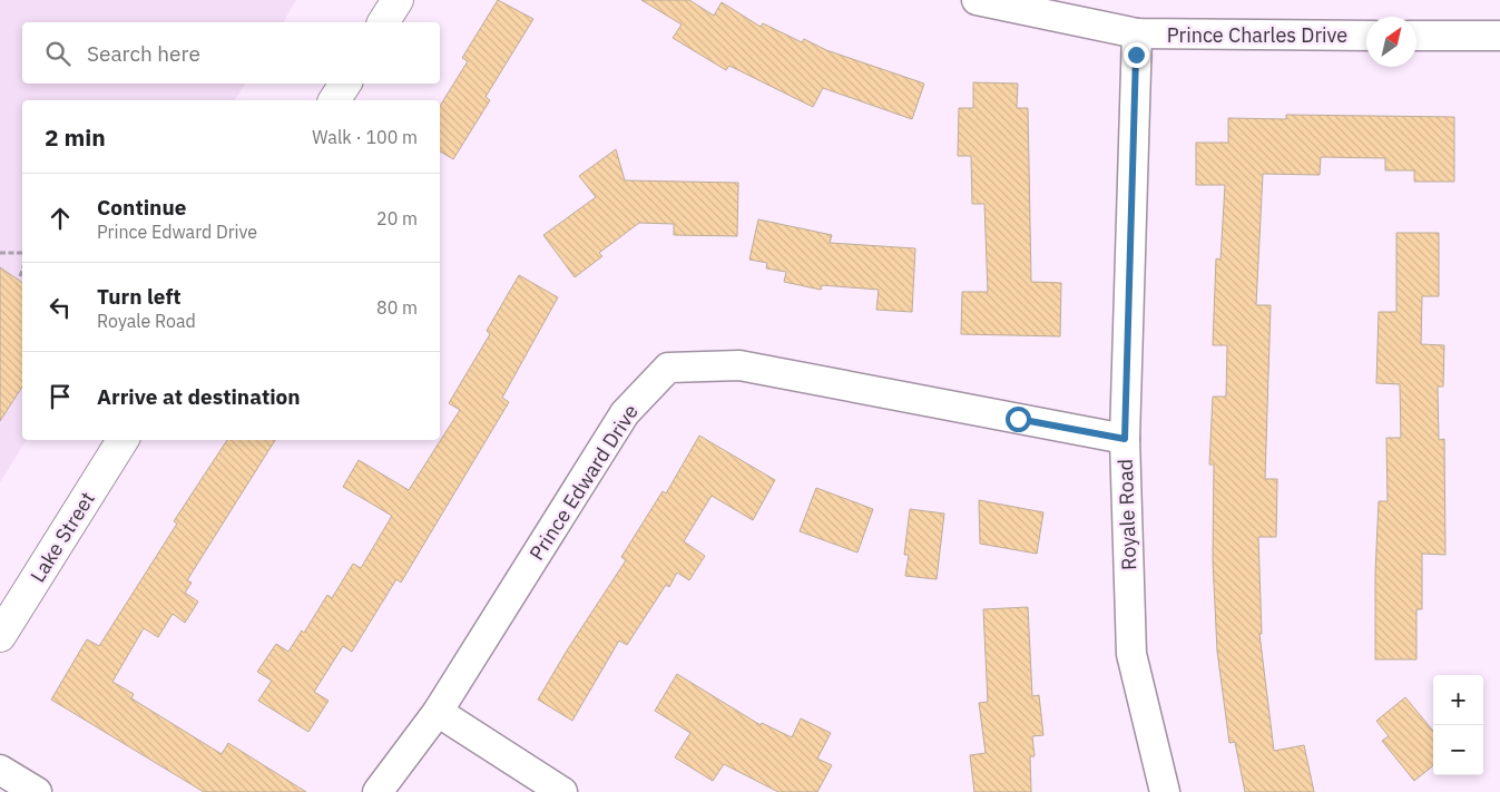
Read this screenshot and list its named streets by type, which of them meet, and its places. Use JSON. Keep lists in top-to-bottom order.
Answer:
{
  "streets": {
    "main road": ["Lake Street"],
    "street": ["Prince Charles Drive", "Prince Edward Drive", "Royale Road"]
  },
  "crossings": [
    ["Prince Charles Drive", "Royale Road"],
    ["Prince Edward Drive", "Royale Road"]
  ],
  "north": "top right",
  "page": {
    "search": "Search here",
    "heading": ["2 min", "Walk · 100 m"],
    "list": [
      ["Continue", "Prince Edward Drive", "20 m"],
      ["Turn left", "Royale Road", "80 m"],
      "Arrive at destination"
    ],
    "map_buttons": ["+", "−"]
  }
}
